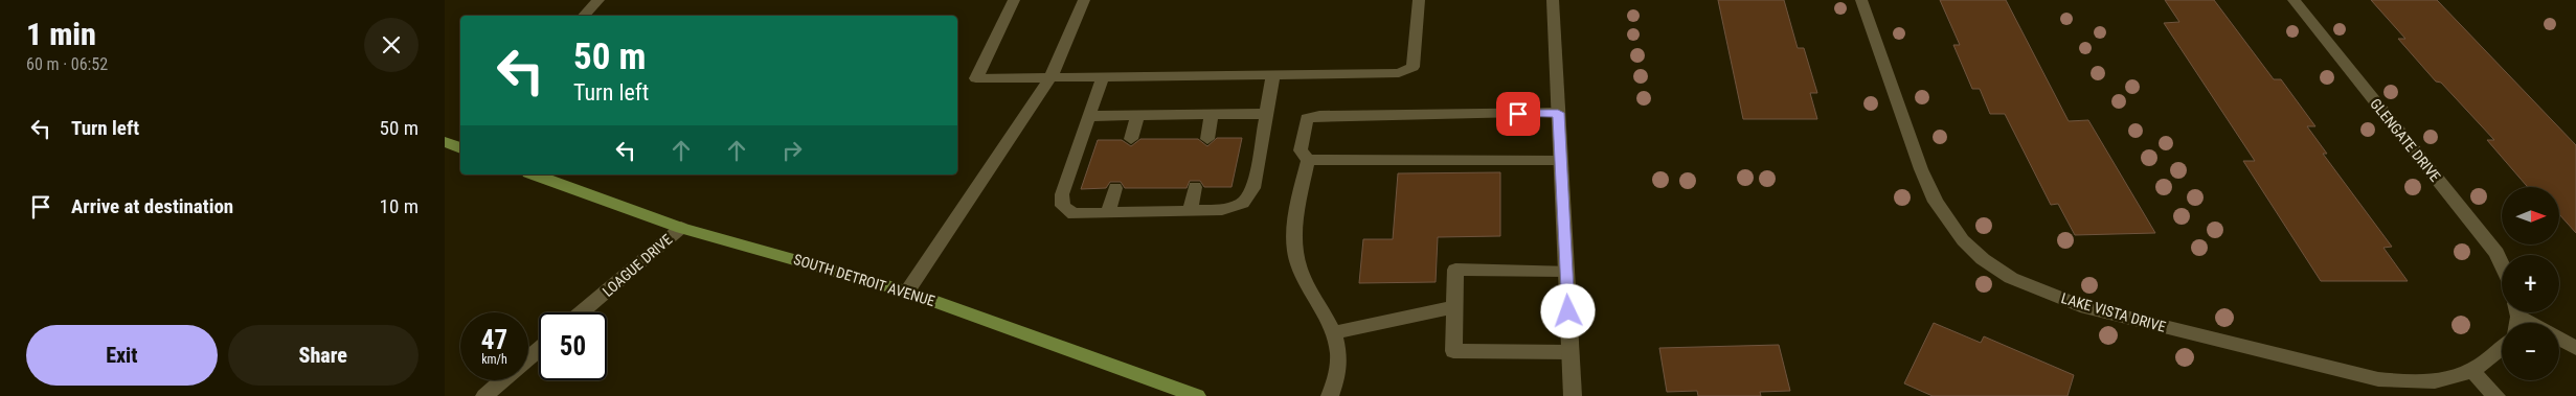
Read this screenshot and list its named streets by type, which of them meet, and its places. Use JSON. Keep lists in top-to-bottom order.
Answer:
{
  "streets": {
    "main road": ["SOUTH DETROIT AVENUE"],
    "street": ["GLENGATE DRIVE", "LOAGUE DRIVE", "LAKE VISTA DRIVE"]
  },
  "crossings": [
    ["LOAGUE DRIVE", "SOUTH DETROIT AVENUE"]
  ],
  "north": "right",
  "page": {
    "heading": ["1 min", "60 m · 06:52"],
    "turn": ["50 m", "Turn left"],
    "list": [
      {
        "name": "Turn left",
        "value": "50 m"
      },
      {
        "name": "Arrive at destination",
        "value": "10 m"
      }
    ],
    "map_buttons": ["+", "−"],
    "speed": "47 km/h",
    "limit": "50",
    "buttons": ["Exit", "Share"]
  }
}
